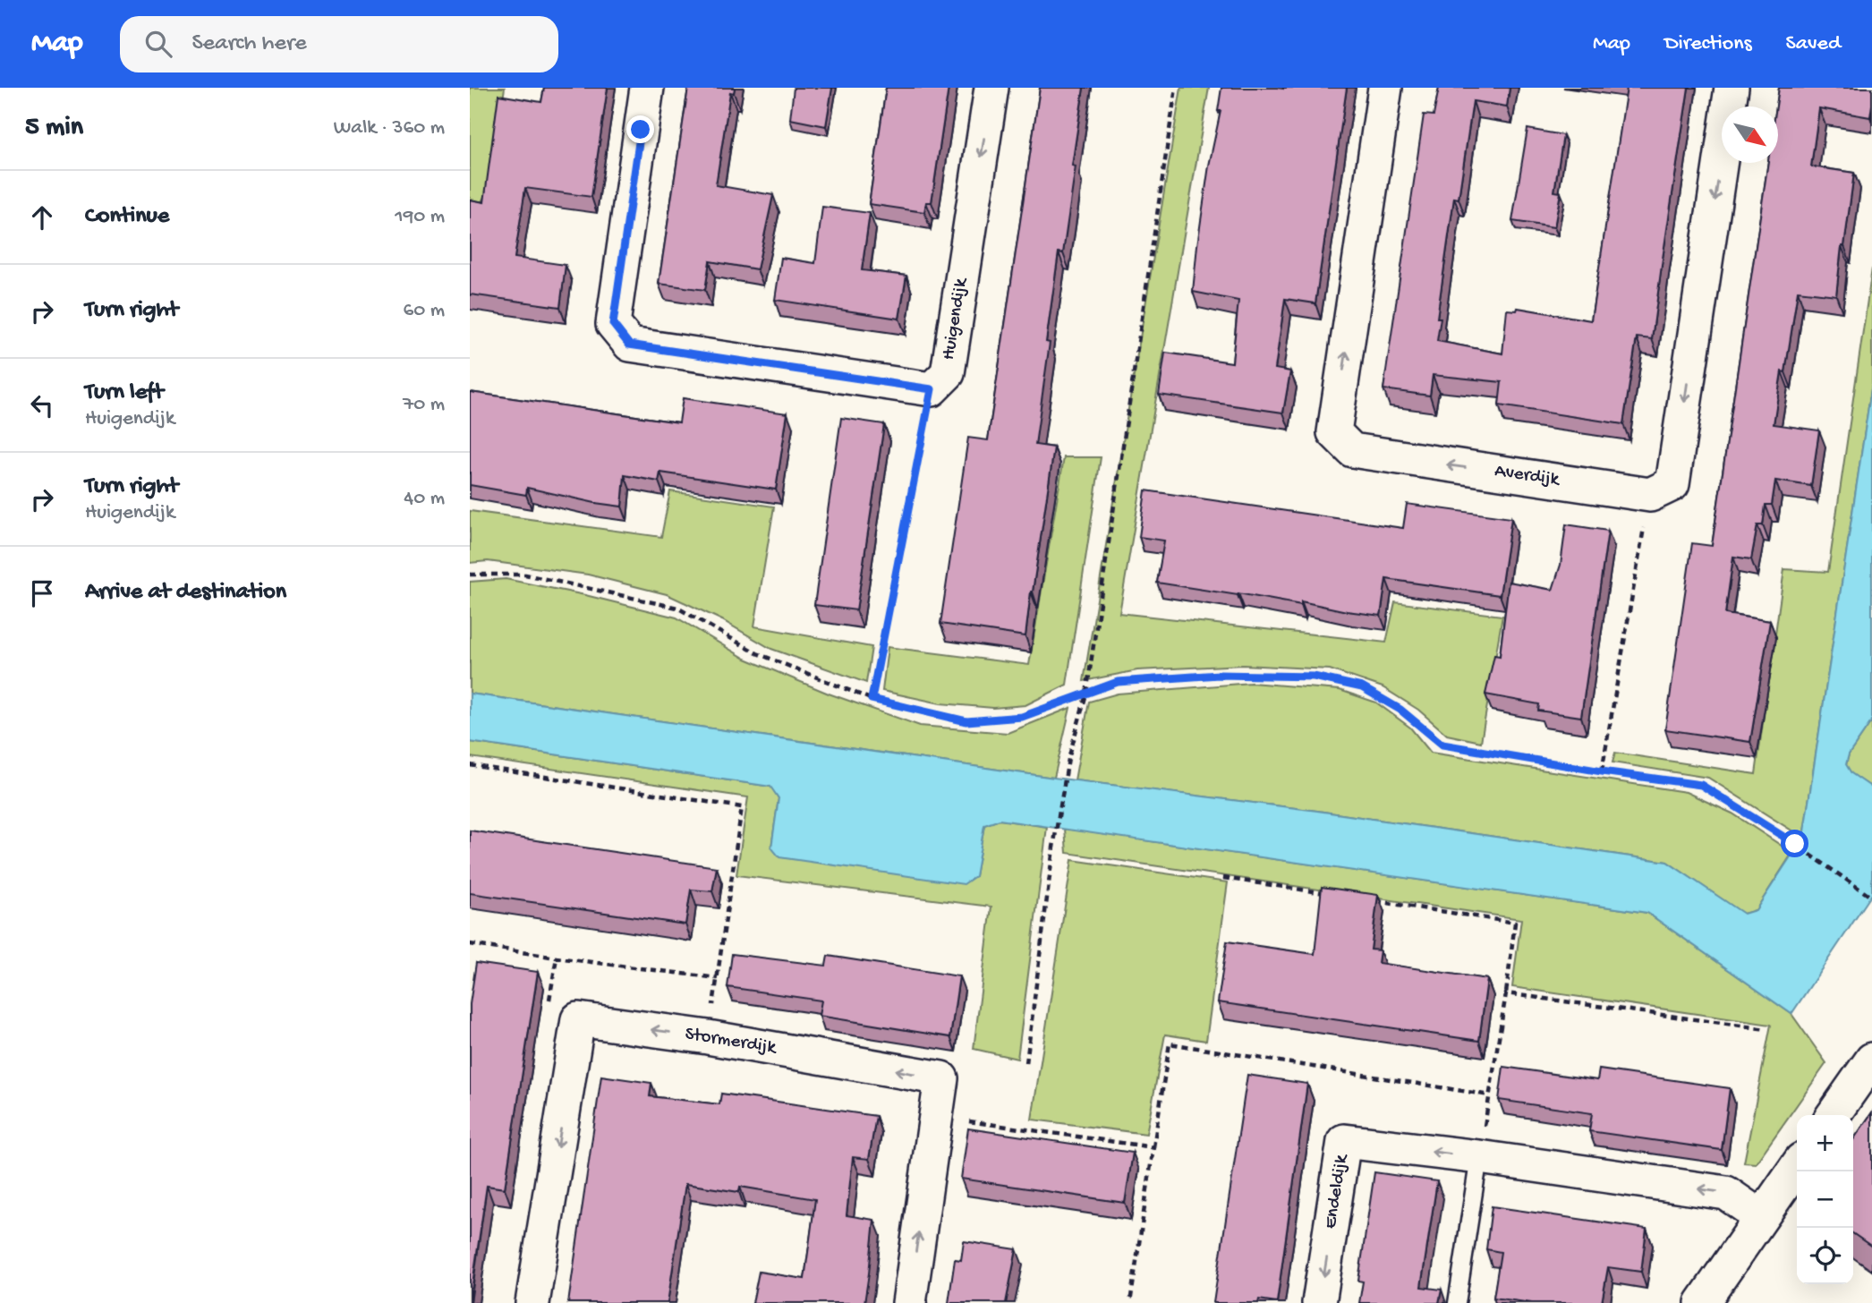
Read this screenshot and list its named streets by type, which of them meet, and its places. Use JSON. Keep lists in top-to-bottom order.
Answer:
{
  "streets": {
    "street": [
      "Huigendijk",
      "Averdijk",
      "Stormerdijk",
      "Endeldijk"
    ]
  },
  "one_way": ["Huigendijk"],
  "north": "bottom right",
  "page": {
    "header": "Map",
    "search": "Search here",
    "nav": ["Map", "Directions", "Saved"],
    "heading": ["5 min", "Walk · 360 m"],
    "list": [
      ["Continue", "190 m"],
      ["Turn right", "60 m"],
      ["Turn left", "Huigendijk", "70 m"],
      ["Turn right", "Huigendijk", "40 m"],
      "Arrive at destination"
    ],
    "map_buttons": ["+", "−"]
  }
}
